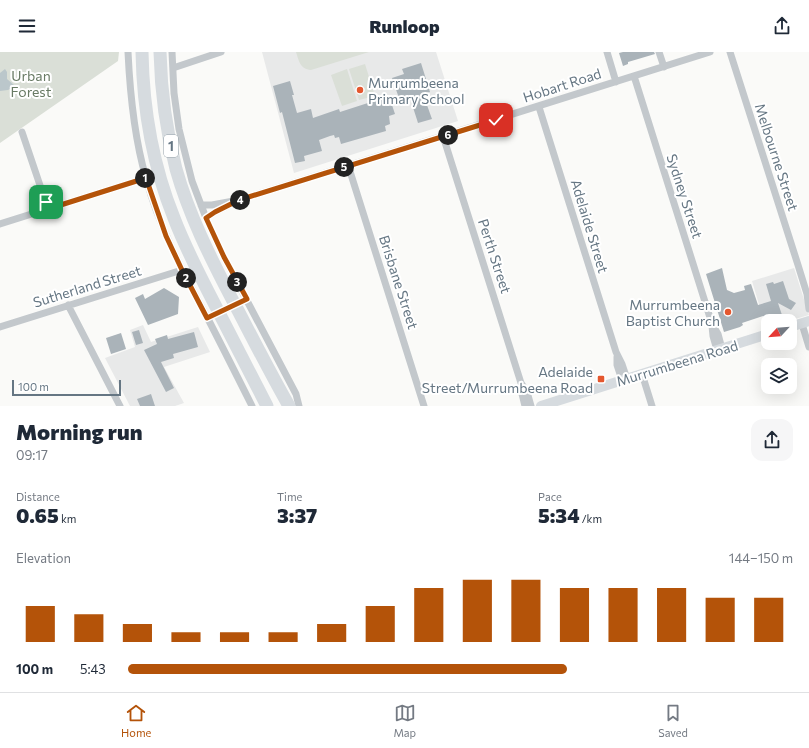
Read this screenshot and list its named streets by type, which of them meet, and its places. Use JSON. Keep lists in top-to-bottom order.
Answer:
{
  "streets": {
    "highway": ["1"],
    "main road": ["Murrumbeena Road"],
    "street": [
      "Hobart Road",
      "Melbourne Street",
      "Sydney Street",
      "Adelaide Street",
      "Perth Street",
      "Brisbane Street",
      "Sutherland Street"
    ]
  },
  "crossings": [
    ["Hobart Road", "Sydney Street"],
    ["Hobart Road", "Adelaide Street"],
    ["Hobart Road", "Perth Street"],
    ["Hobart Road", "Brisbane Street"],
    ["Sydney Street", "Murrumbeena Road"],
    ["Adelaide Street", "Murrumbeena Road"]
  ],
  "parks": ["Urban Forest"],
  "places": {
    "other": ["Murrumbeena Primary School", "Murrumbeena Baptist Church"],
    "transit": ["Adelaide Street/Murrumbeena Road"]
  },
  "scale_bar": "100 m",
  "north": "bottom left",
  "page": {
    "header": "Runloop",
    "pins": [
      "6",
      "5",
      "1",
      "4",
      "2",
      "3"
    ],
    "scale": "100 m",
    "heading": ["Morning run", "09:17"],
    "stats": [
      ["Distance", "0.65 km"],
      ["Time", "3:37"],
      ["Pace", "5:34 /km"]
    ],
    "chart": ["Elevation", "144–150 m"],
    "list": [
      {
        "name": "100 m",
        "note": "5:43"
      }
    ],
    "tabs": ["Home", "Map", "Saved"]
  }
}
